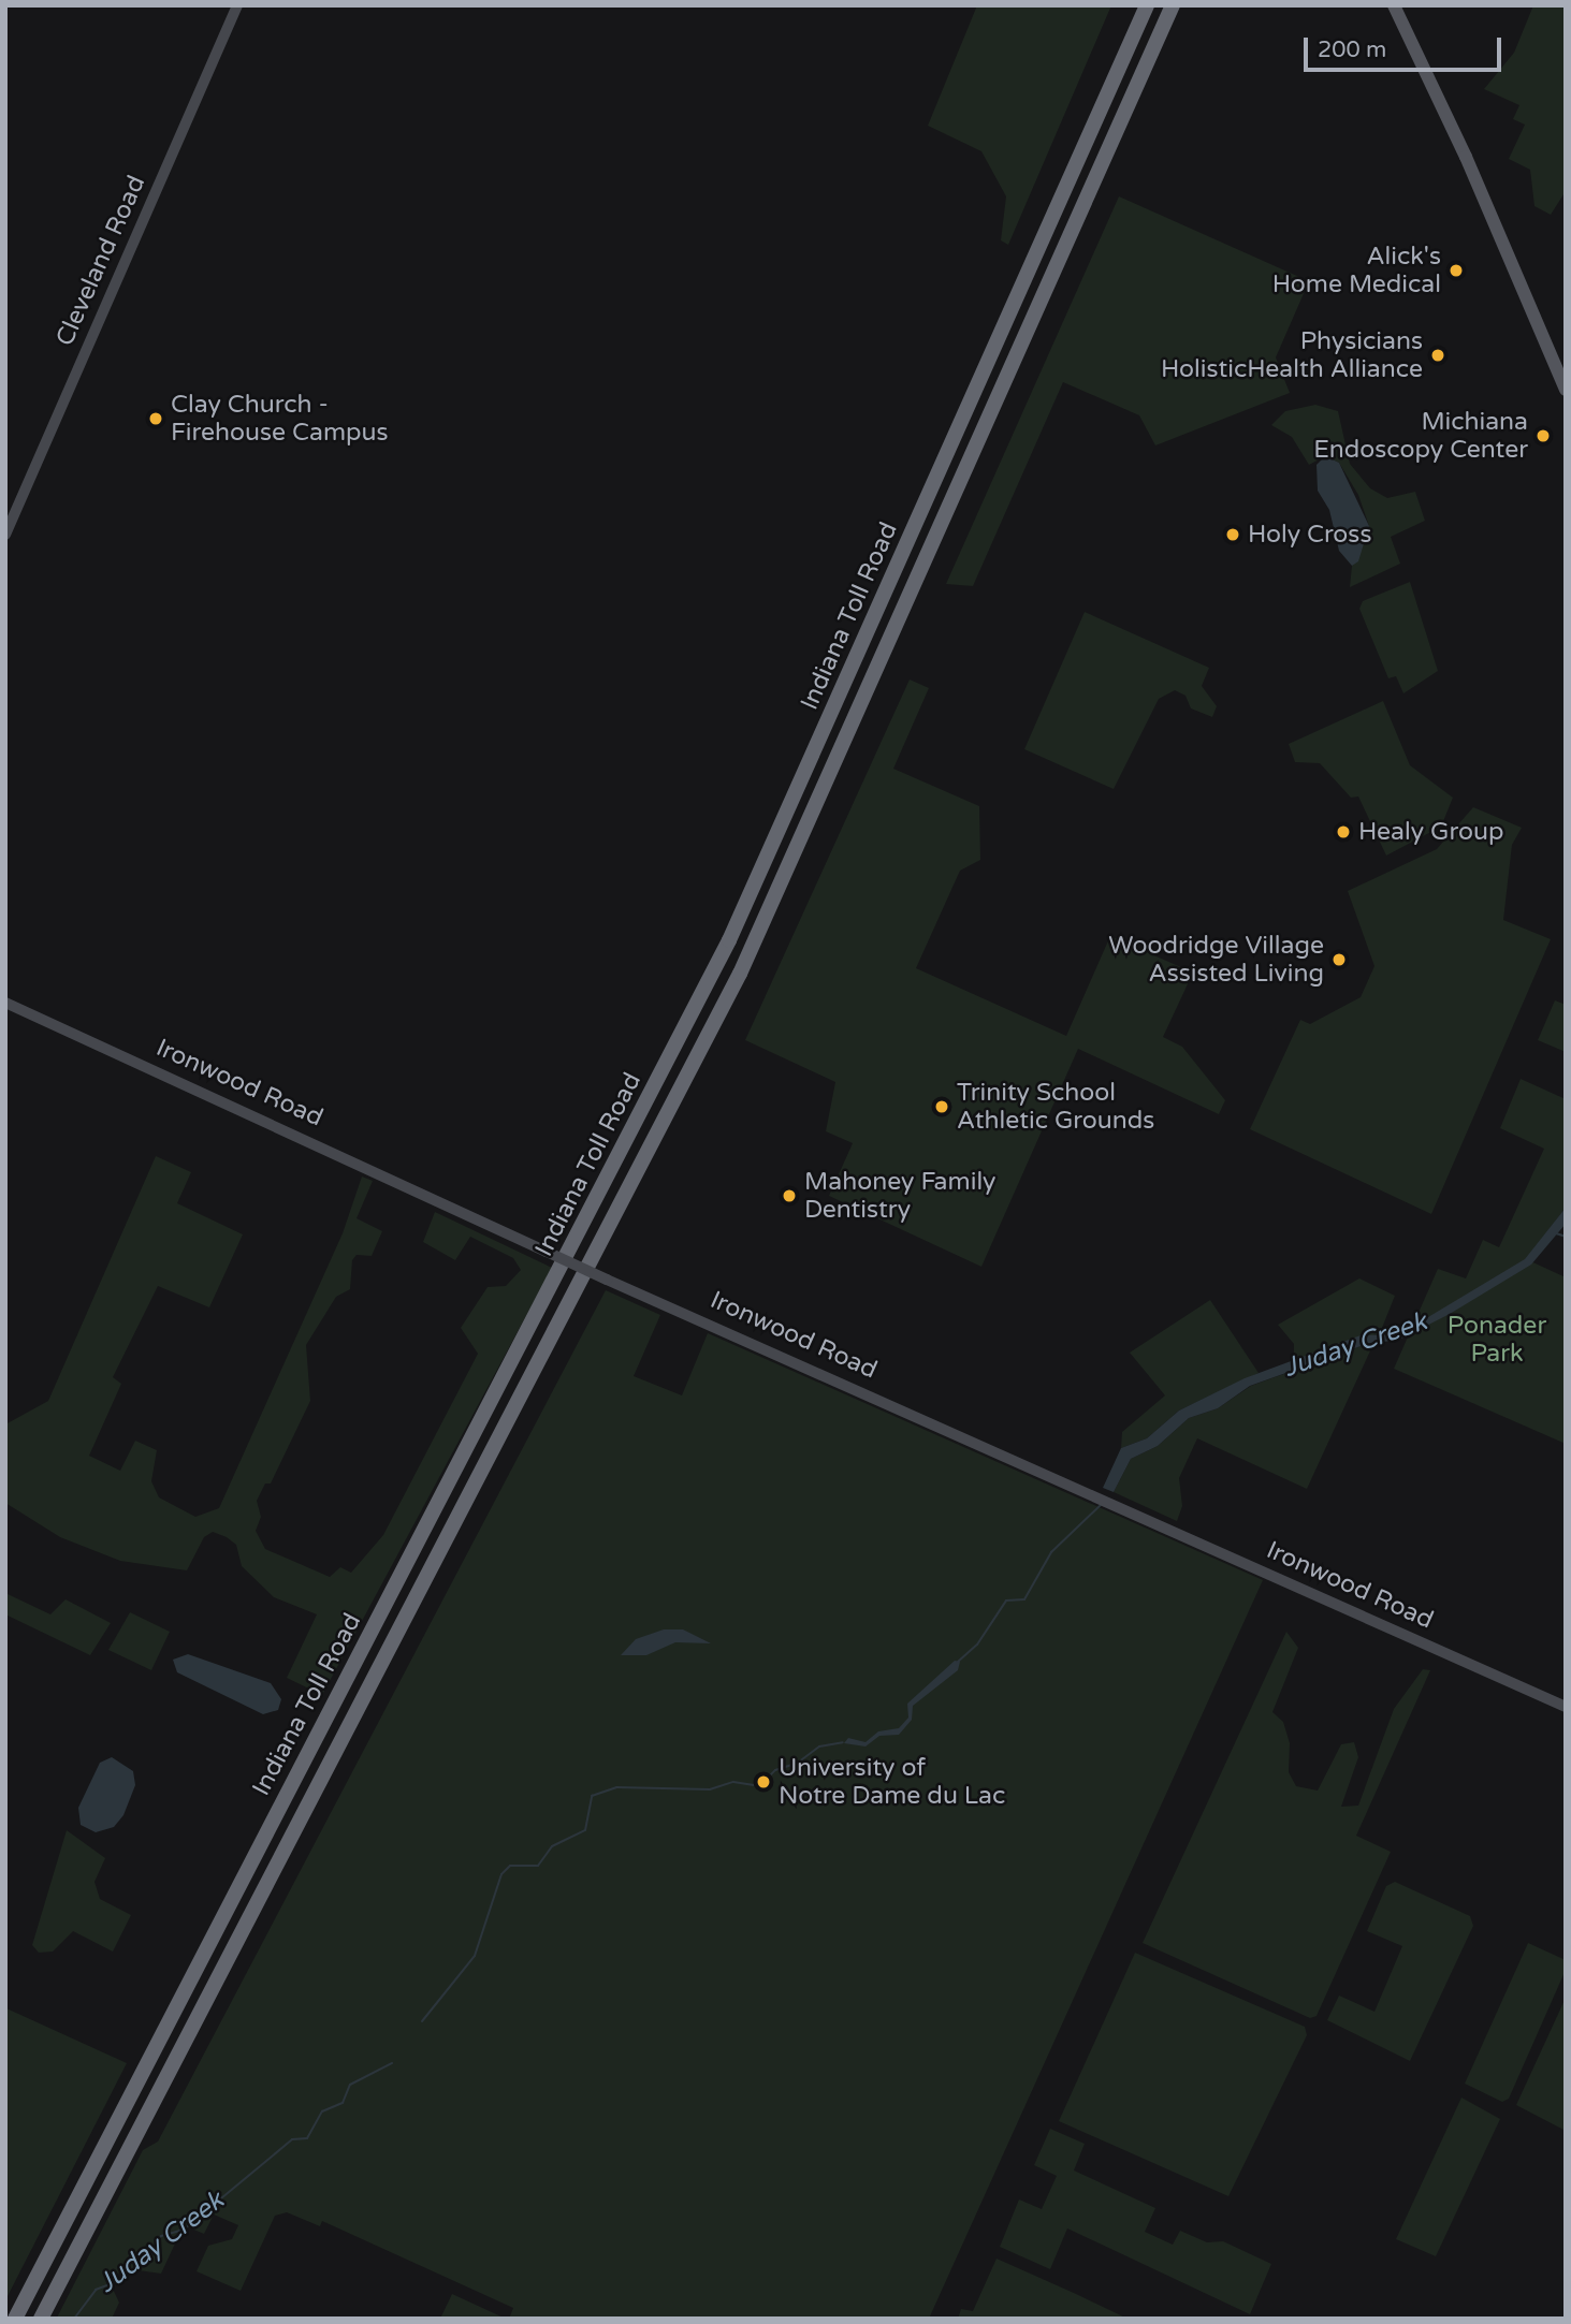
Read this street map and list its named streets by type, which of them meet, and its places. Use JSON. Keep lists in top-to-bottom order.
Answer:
{
  "streets": {
    "highway": ["Indiana Toll Road"],
    "main road": ["Cleveland Road", "Ironwood Road"]
  },
  "water": ["Juday Creek"],
  "parks": ["Ponader Park"],
  "places": [
    "Alick's Home Medical",
    "Physicians HolisticHealth Alliance",
    "Clay Church - Firehouse Campus",
    "Michiana Endoscopy Center",
    "Holy Cross",
    "Healy Group",
    "Woodridge Village Assisted Living",
    "Trinity School Athletic Grounds",
    "Mahoney Family Dentistry",
    "University of Notre Dame du Lac"
  ],
  "scale_bar": "200 m"
}
